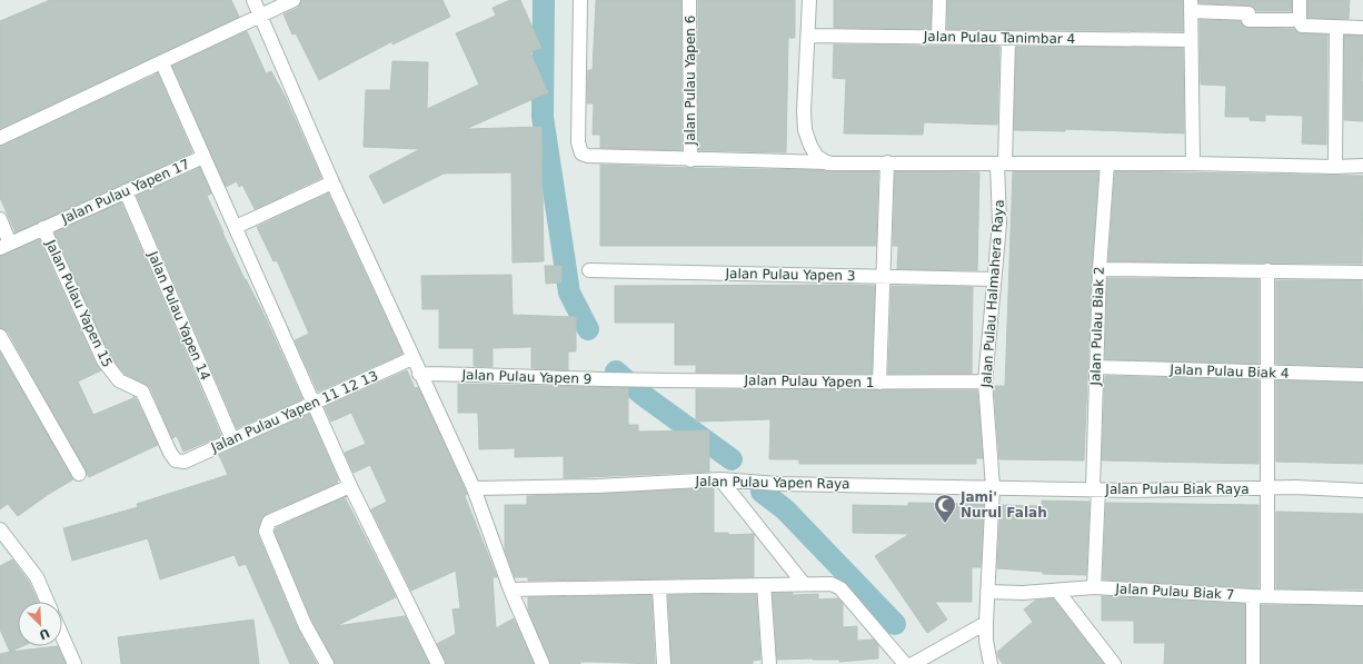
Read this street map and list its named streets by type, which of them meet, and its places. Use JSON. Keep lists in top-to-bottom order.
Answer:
{
  "streets": {
    "street": [
      "Jalan Pulau Tanimbar 4",
      "Jalan Pulau Yapen 6",
      "Jalan Pulau Yapen 17",
      "Jalan Pulau Yapen 3",
      "Jalan Pulau Halmahera Raya",
      "Jalan Pulau Yapen 15",
      "Jalan Pulau Yapen 14",
      "Jalan Pulau Biak 2",
      "Jalan Pulau Biak 4",
      "Jalan Pulau Yapen 9",
      "Jalan Pulau Yapen 1",
      "Jalan Pulau Yapen 11 12 13",
      "Jalan Pulau Yapen Raya",
      "Jalan Pulau Biak Raya",
      "Jalan Pulau Biak 7"
    ]
  },
  "crossings": [
    ["Jalan Pulau Tanimbar 4", "Jalan Pulau Halmahera Raya"],
    ["Jalan Pulau Yapen 17", "Jalan Pulau Yapen 15"],
    ["Jalan Pulau Yapen 17", "Jalan Pulau Yapen 14"],
    ["Jalan Pulau Yapen 3", "Jalan Pulau Halmahera Raya"],
    ["Jalan Pulau Halmahera Raya", "Jalan Pulau Yapen 1"],
    ["Jalan Pulau Halmahera Raya", "Jalan Pulau Yapen Raya"],
    ["Jalan Pulau Halmahera Raya", "Jalan Pulau Biak Raya"],
    ["Jalan Pulau Halmahera Raya", "Jalan Pulau Biak 7"],
    ["Jalan Pulau Yapen 15", "Jalan Pulau Yapen 11 12 13"],
    ["Jalan Pulau Yapen 14", "Jalan Pulau Yapen 11 12 13"],
    ["Jalan Pulau Biak 2", "Jalan Pulau Biak 4"],
    ["Jalan Pulau Biak 2", "Jalan Pulau Biak Raya"],
    ["Jalan Pulau Biak 2", "Jalan Pulau Biak 7"],
    ["Jalan Pulau Yapen 9", "Jalan Pulau Yapen 1"],
    ["Jalan Pulau Yapen Raya", "Jalan Pulau Biak Raya"]
  ],
  "places": {
    "mosque": ["Jami' Nurul Falah"]
  },
  "north": "bottom right"
}
